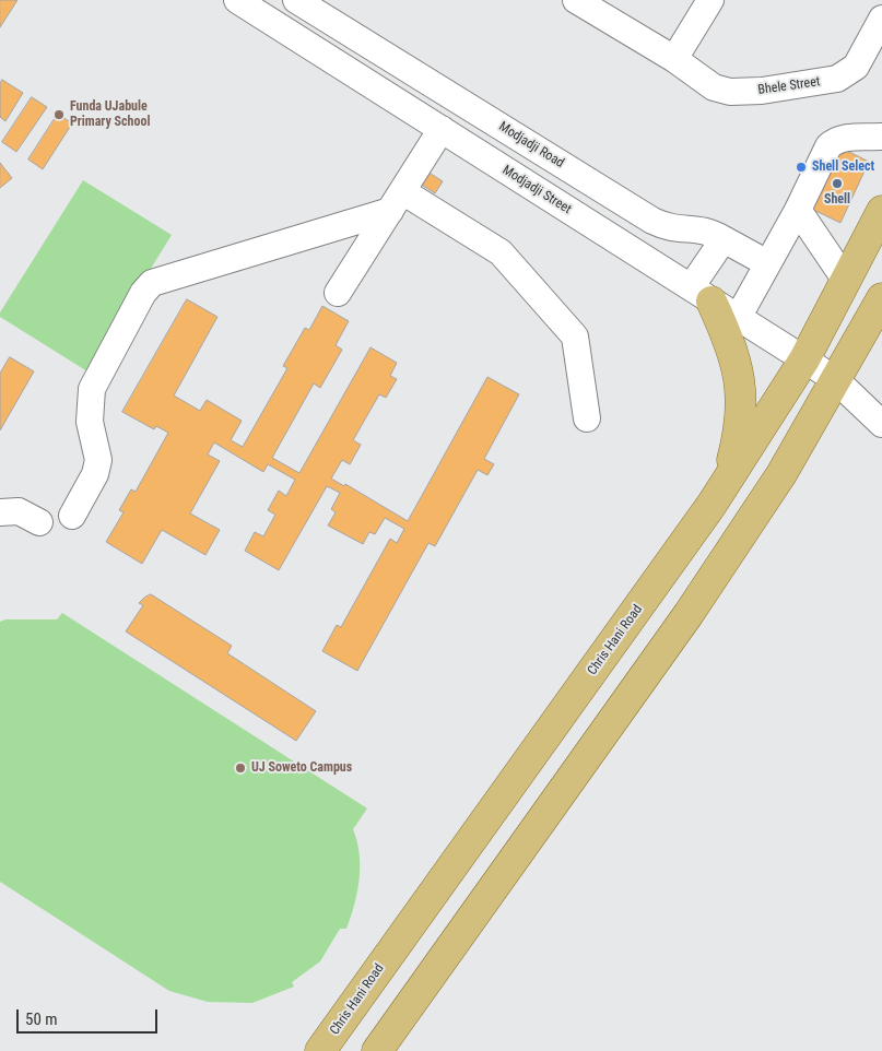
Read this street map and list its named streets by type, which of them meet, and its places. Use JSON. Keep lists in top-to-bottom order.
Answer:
{
  "streets": {
    "main road": ["Chris Hani Road"],
    "street": ["Bhele Street", "Modjadji Road", "Modjadji Street"]
  },
  "crossings": [
    ["Modjadji Street", "Chris Hani Road"]
  ],
  "places": [
    "Funda UJabule Primary School",
    "Shell Select",
    "Shell",
    "UJ Soweto Campus"
  ],
  "scale_bar": "50 m"
}
